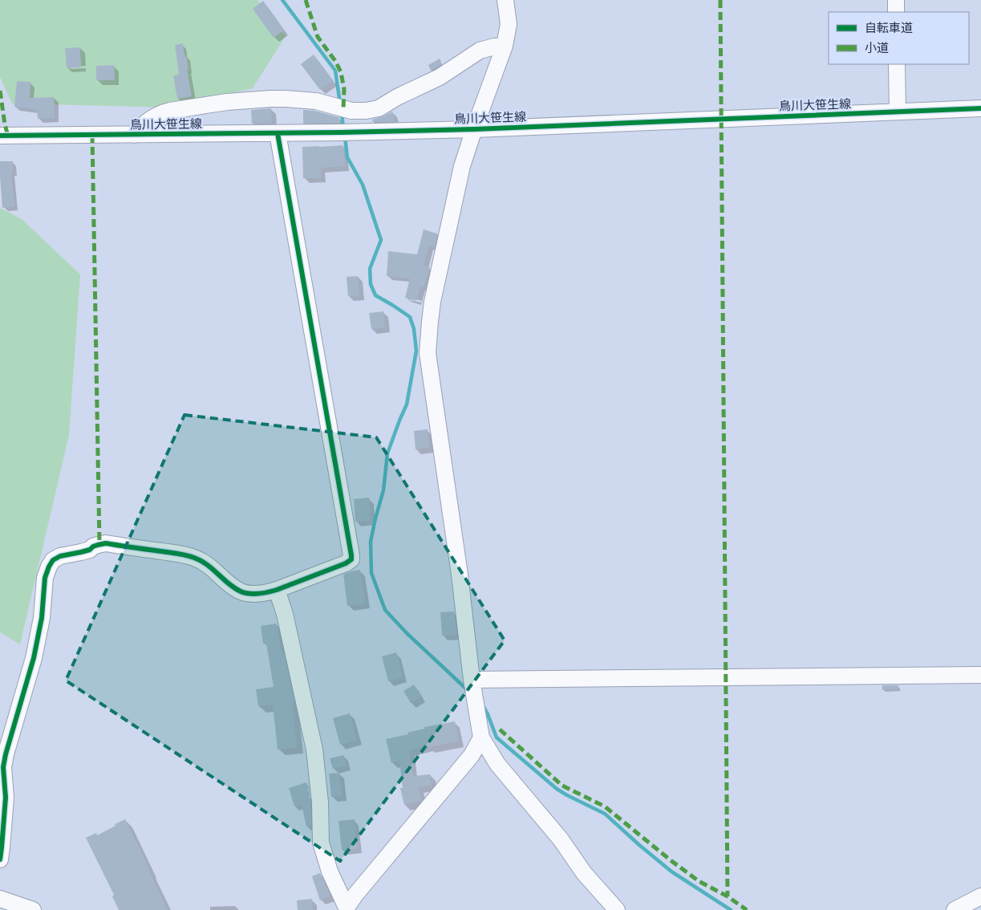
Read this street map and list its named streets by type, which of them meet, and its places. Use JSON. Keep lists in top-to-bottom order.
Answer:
{
  "streets": {
    "street": ["鳥川大笹生線"]
  },
  "legend": ["自転車道", "小道"]
}
